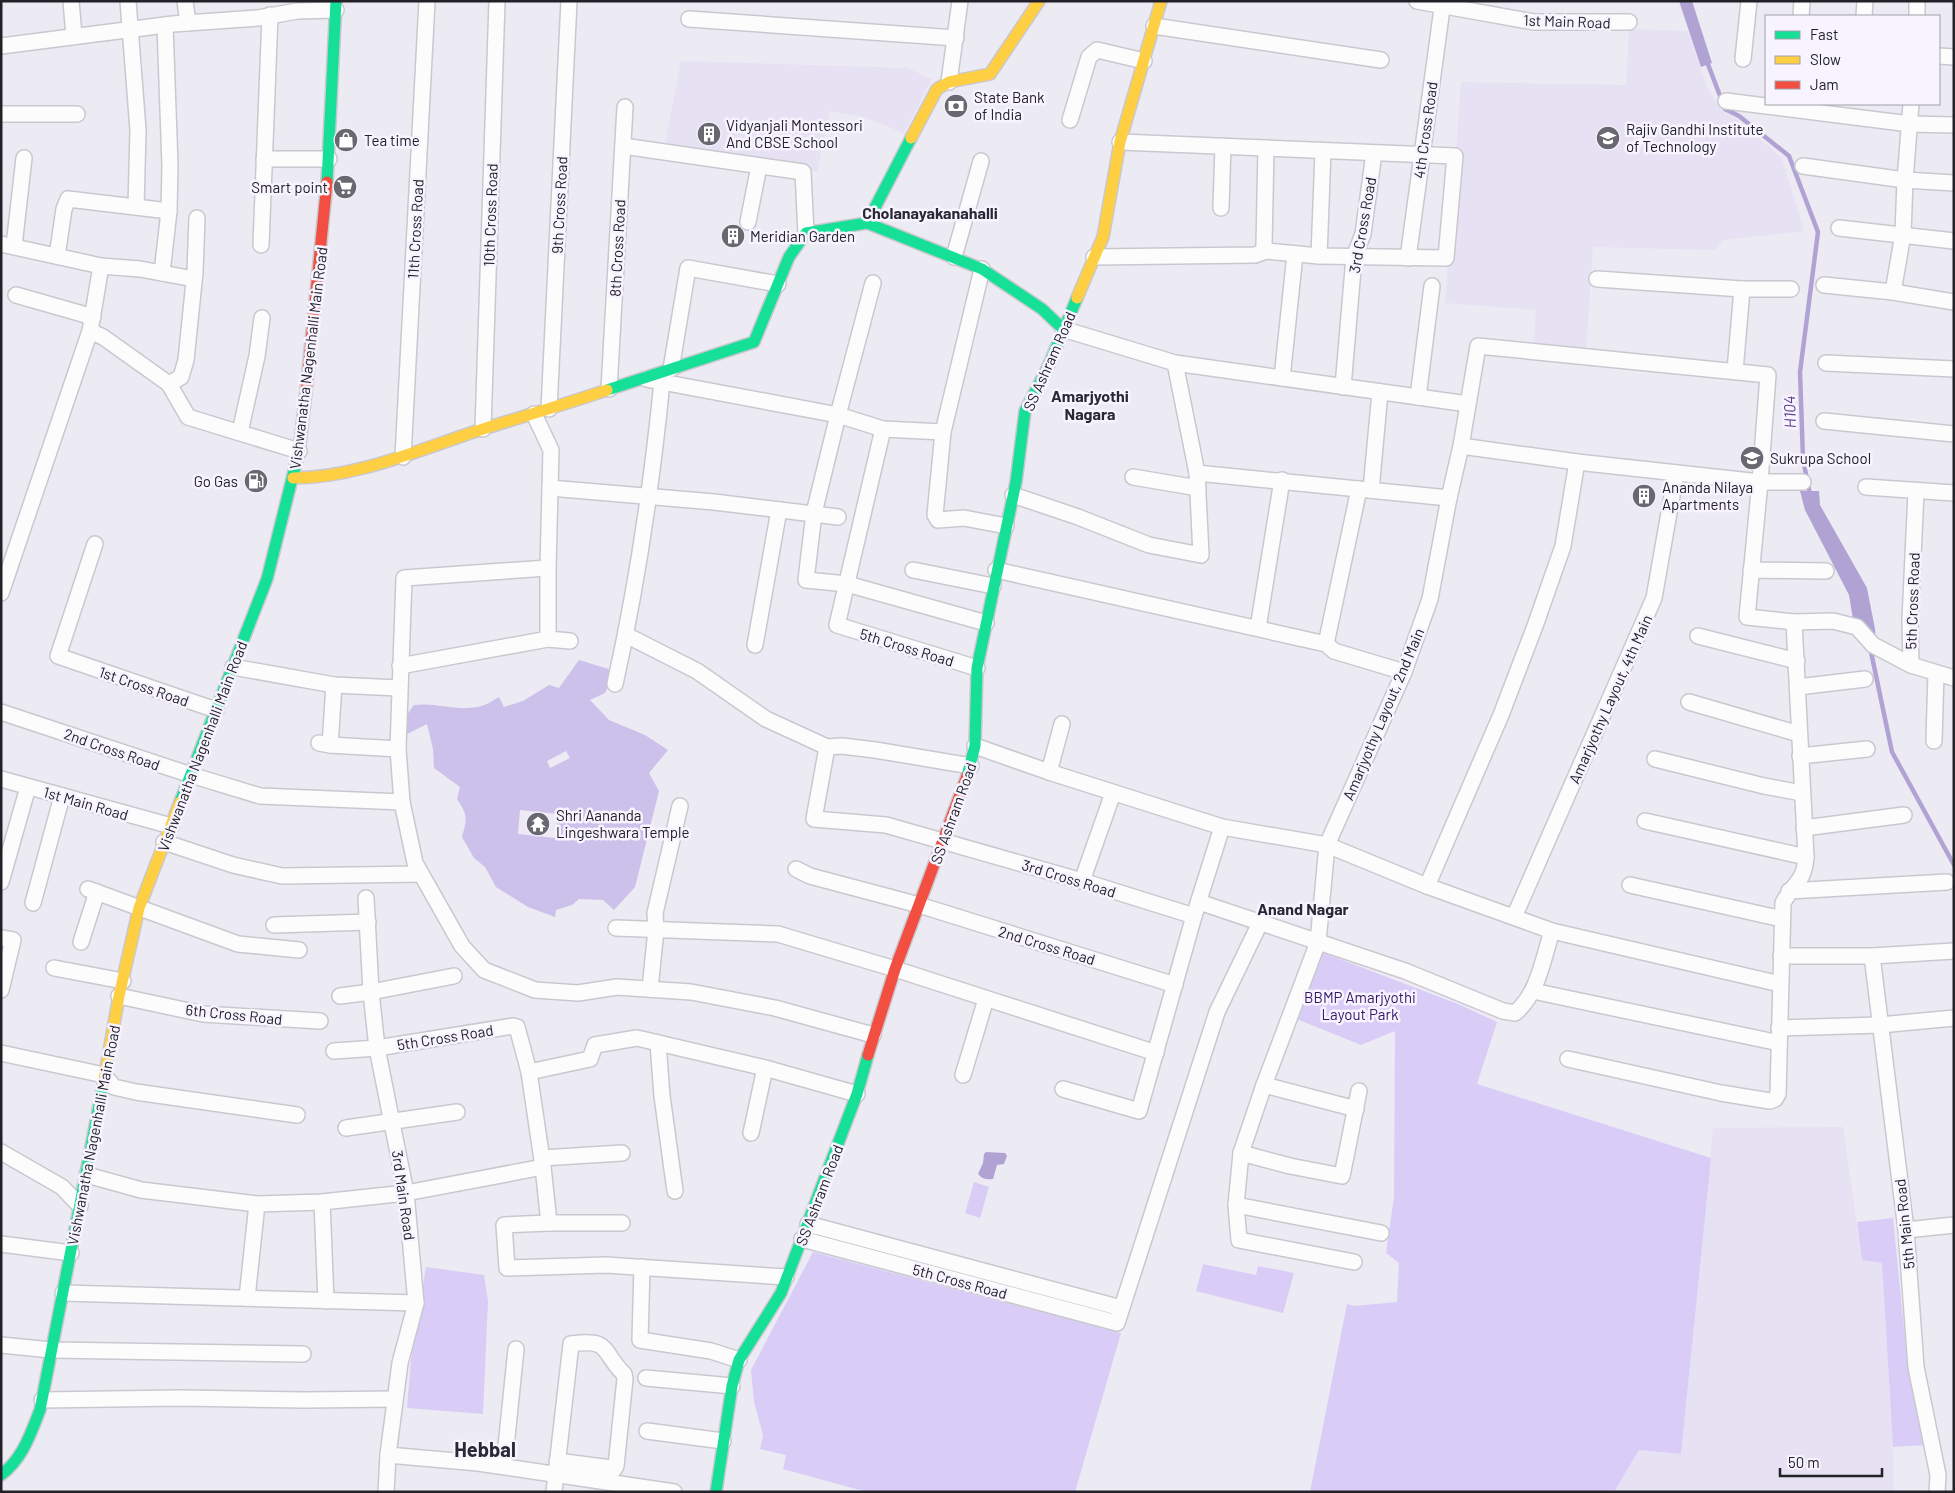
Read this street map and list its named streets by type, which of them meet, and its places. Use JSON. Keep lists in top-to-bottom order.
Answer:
{
  "streets": {
    "street": [
      "1st Main Road",
      "4th Cross Road",
      "9th Cross Road",
      "10th Cross Road",
      "3rd Cross Road",
      "11th Cross Road",
      "8th Cross Road",
      "Vishwanatha Nagenhalli Main Road",
      "SS Ashram Road",
      "5th Cross Road",
      "1st Cross Road",
      "Amarjyothy Layout, 4th Main",
      "Amarjyothy Layout, 2nd Main",
      "2nd Cross Road",
      "6th Cross Road",
      "3rd Main Road",
      "5th Main Road"
    ]
  },
  "crossings": [
    ["1st Main Road", "4th Cross Road"],
    ["1st Main Road", "Vishwanatha Nagenhalli Main Road"],
    ["3rd Cross Road", "SS Ashram Road"],
    ["Vishwanatha Nagenhalli Main Road", "1st Cross Road"],
    ["Vishwanatha Nagenhalli Main Road", "2nd Cross Road"],
    ["Vishwanatha Nagenhalli Main Road", "6th Cross Road"],
    ["SS Ashram Road", "5th Cross Road"],
    ["SS Ashram Road", "2nd Cross Road"],
    ["5th Cross Road", "3rd Main Road"]
  ],
  "districts": [
    "Cholanayakanahalli",
    "Amarjyothi Nagara",
    "Anand Nagar",
    "Hebbal"
  ],
  "water": ["H104"],
  "parks": ["BBMP Amarjyothi Layout Park"],
  "places": {
    "bank": ["State Bank of India"],
    "building": ["Vidyanjali Montessori And CBSE School", "Meridian Garden", "Ananda Nilaya Apartments"],
    "school or university": ["Rajiv Gandhi Institute of Technology", "Sukrupa School"],
    "shop": ["Tea time"],
    "supermarket": ["Smart point"],
    "fuel station": ["Go Gas"],
    "temple": ["Shri Aananda Lingeshwara Temple"]
  },
  "legend": ["Fast", "Slow", "Jam"],
  "scale_bar": "50 m"
}
